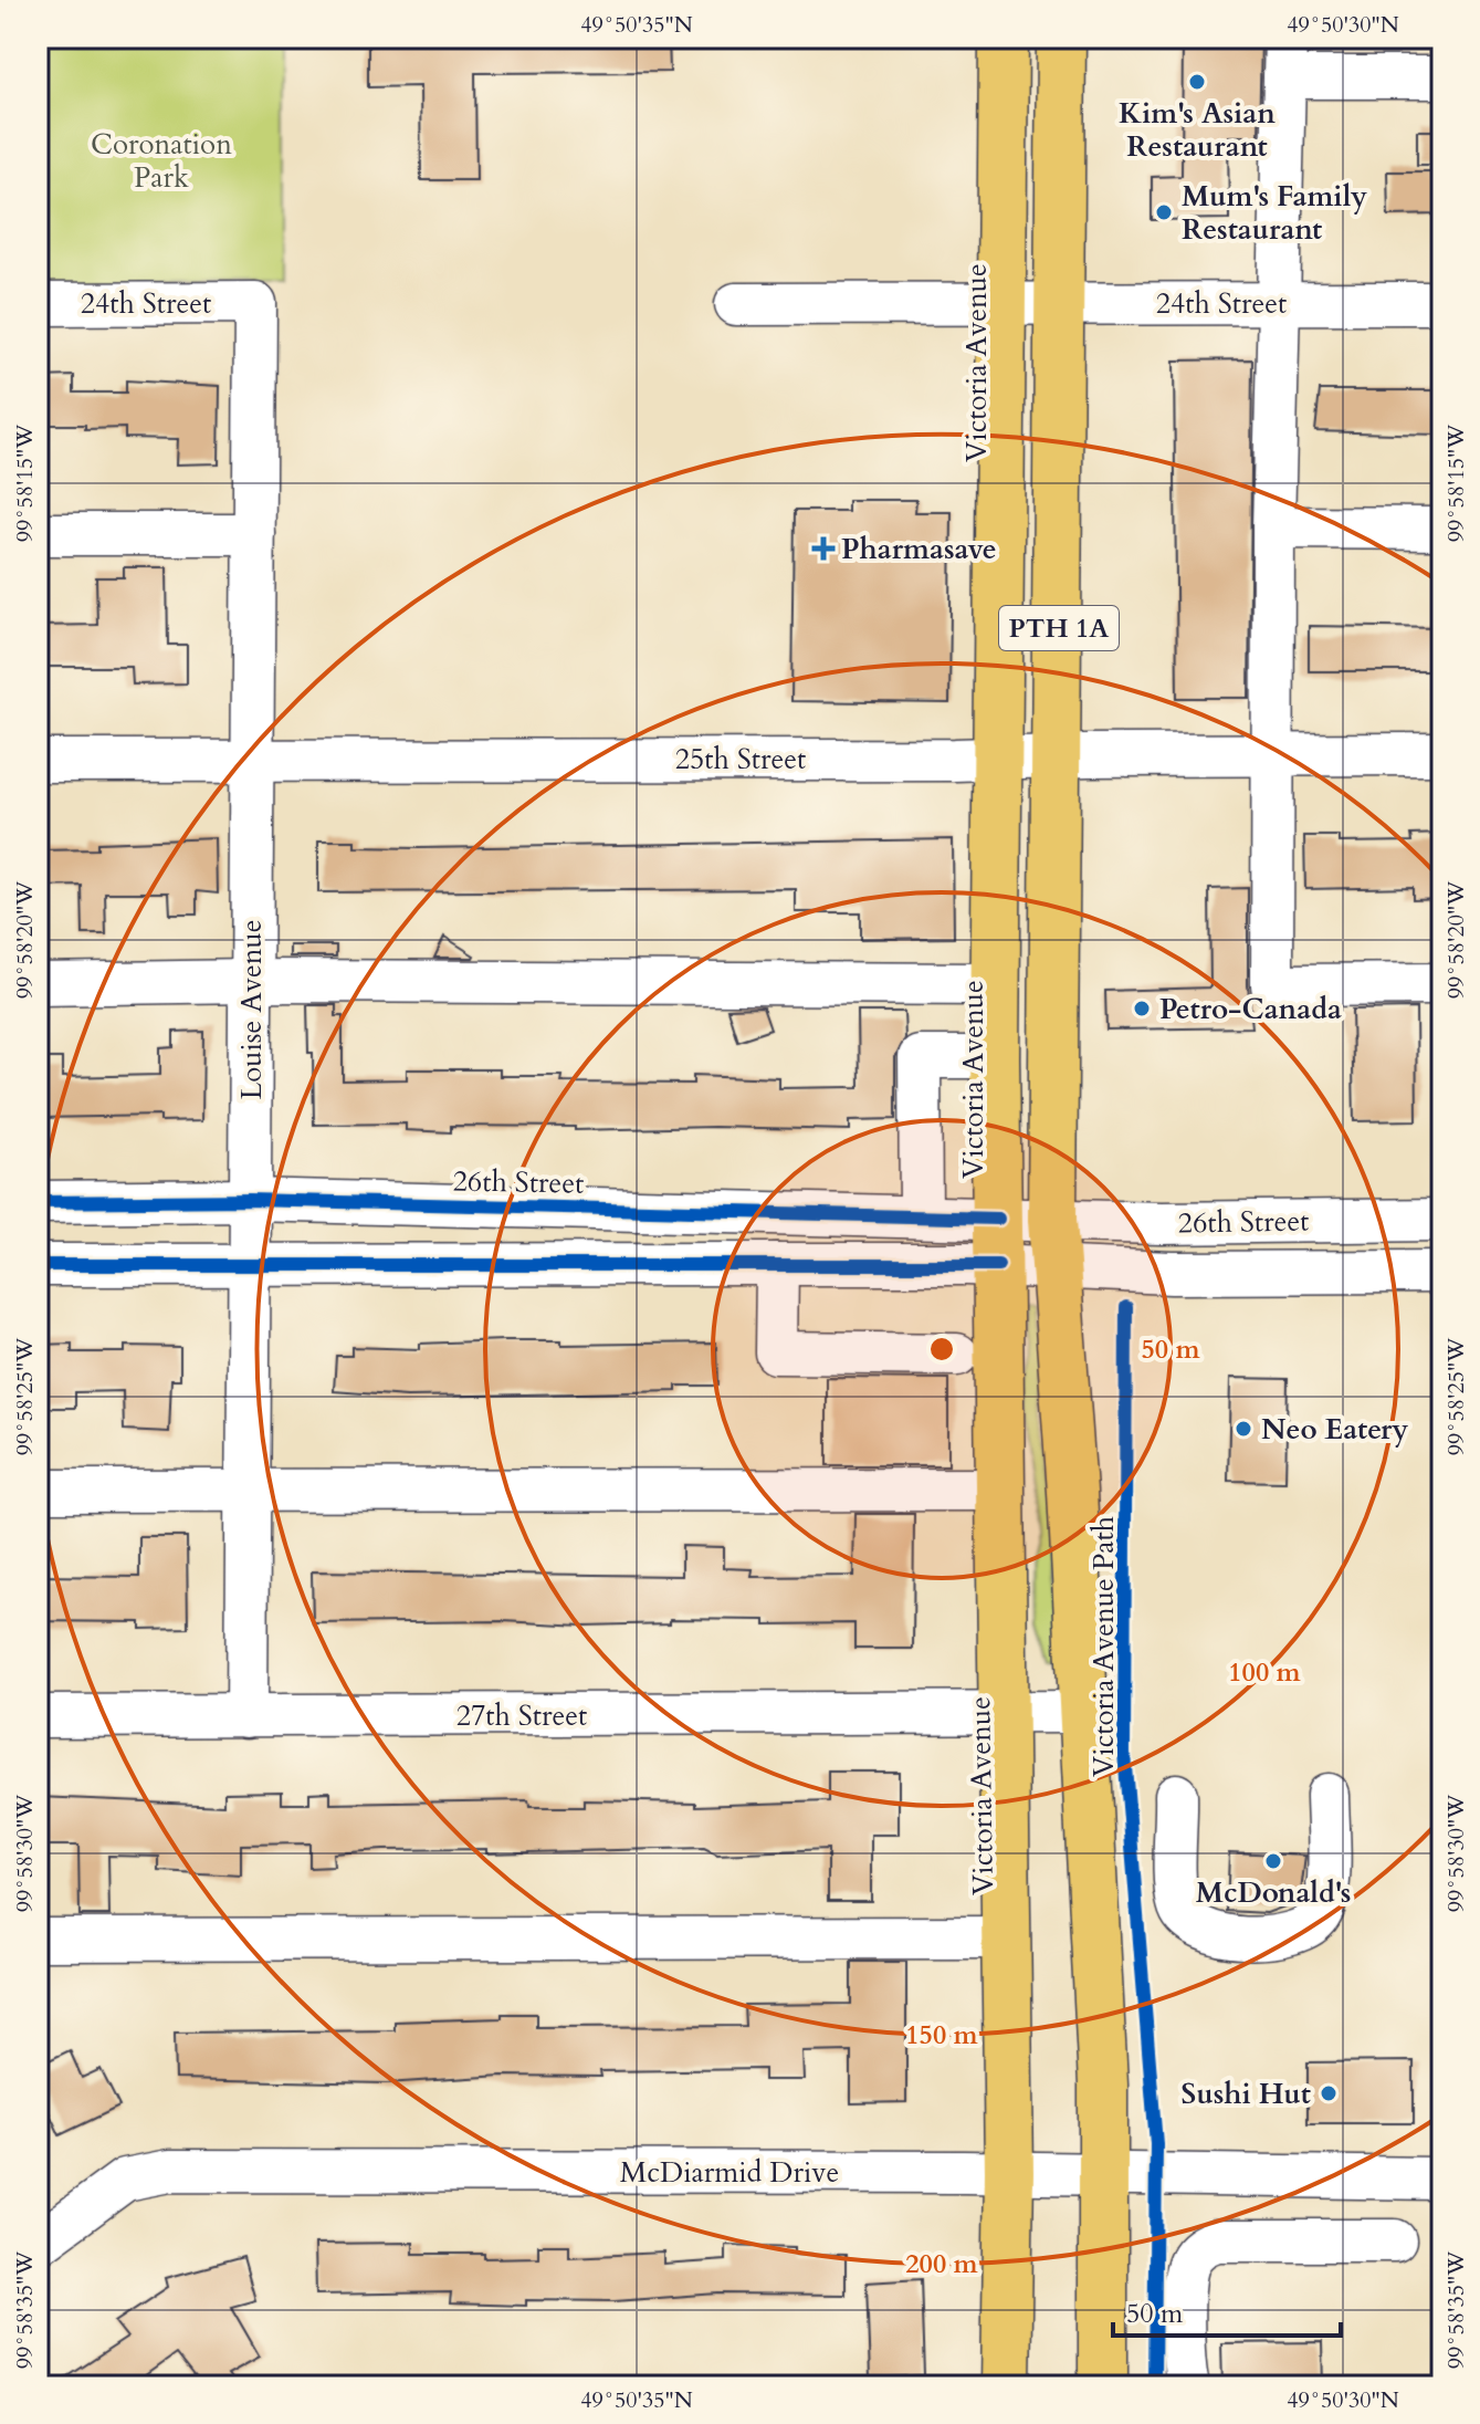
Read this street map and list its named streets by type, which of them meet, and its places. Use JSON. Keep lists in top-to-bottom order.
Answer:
{
  "streets": {
    "main road": ["Victoria Avenue", "PTH 1A"],
    "street": [
      "24th Street",
      "25th Street",
      "Louise Avenue",
      "26th Street",
      "27th Street",
      "McDiarmid Drive"
    ],
    "cycle path": ["Victoria Avenue Path"]
  },
  "crossings": [
    ["24th Street", "Victoria Avenue"],
    ["24th Street", "PTH 1A"],
    ["24th Street", "Louise Avenue"],
    ["Victoria Avenue", "25th Street"],
    ["Victoria Avenue", "26th Street"],
    ["Victoria Avenue", "27th Street"],
    ["Victoria Avenue", "McDiarmid Drive"],
    ["PTH 1A", "25th Street"],
    ["PTH 1A", "26th Street"],
    ["PTH 1A", "27th Street"],
    ["PTH 1A", "McDiarmid Drive"],
    ["25th Street", "Louise Avenue"],
    ["Louise Avenue", "26th Street"],
    ["Louise Avenue", "27th Street"]
  ],
  "parks": ["Coronation Park"],
  "places": {
    "other": [
      "Kim's Asian Restaurant",
      "Mum's Family Restaurant",
      "Petro-Canada",
      "Neo Eatery",
      "McDonald's",
      "Sushi Hut"
    ],
    "health": ["Pharmasave"]
  },
  "scale_bar": "50 m",
  "coordinates": [
    "49°50'35\"N",
    "49°50'30\"N",
    "99°58'15\"W",
    "99°58'20\"W",
    "99°58'25\"W",
    "99°58'30\"W",
    "99°58'35\"W"
  ],
  "rings": [
    "50 m",
    "100 m",
    "150 m",
    "200 m"
  ]
}
